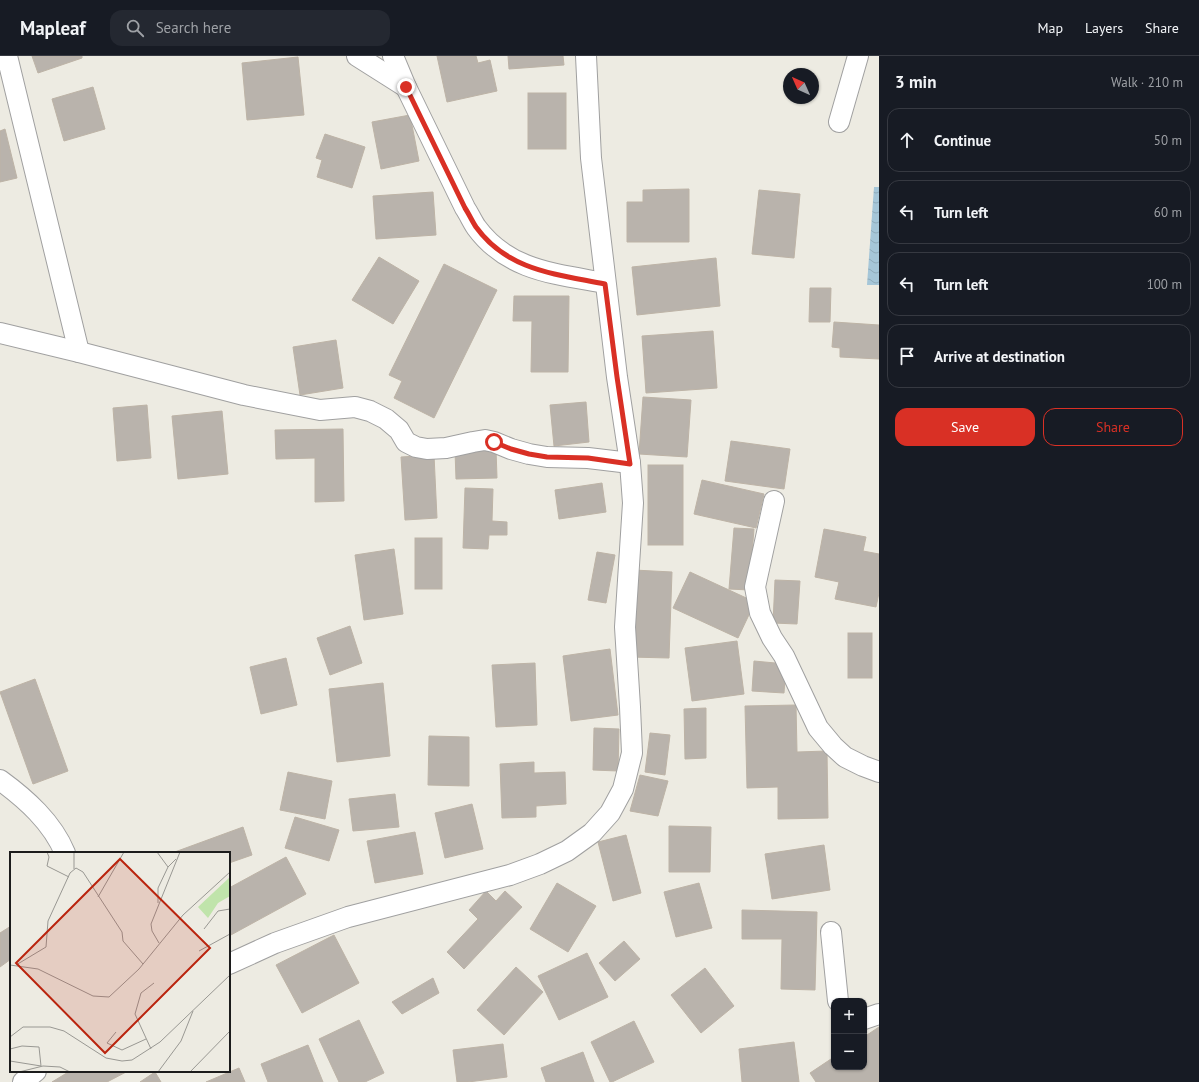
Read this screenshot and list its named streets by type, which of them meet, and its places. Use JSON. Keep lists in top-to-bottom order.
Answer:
{
  "north": "top left",
  "page": {
    "header": "Mapleaf",
    "search": "Search here",
    "nav": ["Map", "Layers", "Share"],
    "heading": ["3 min", "Walk · 210 m"],
    "list": [
      ["Continue", "50 m"],
      ["Turn left", "60 m"],
      ["Turn left", "100 m"],
      "Arrive at destination"
    ],
    "buttons": ["Save", "Share"],
    "map_buttons": ["+", "−"]
  }
}
